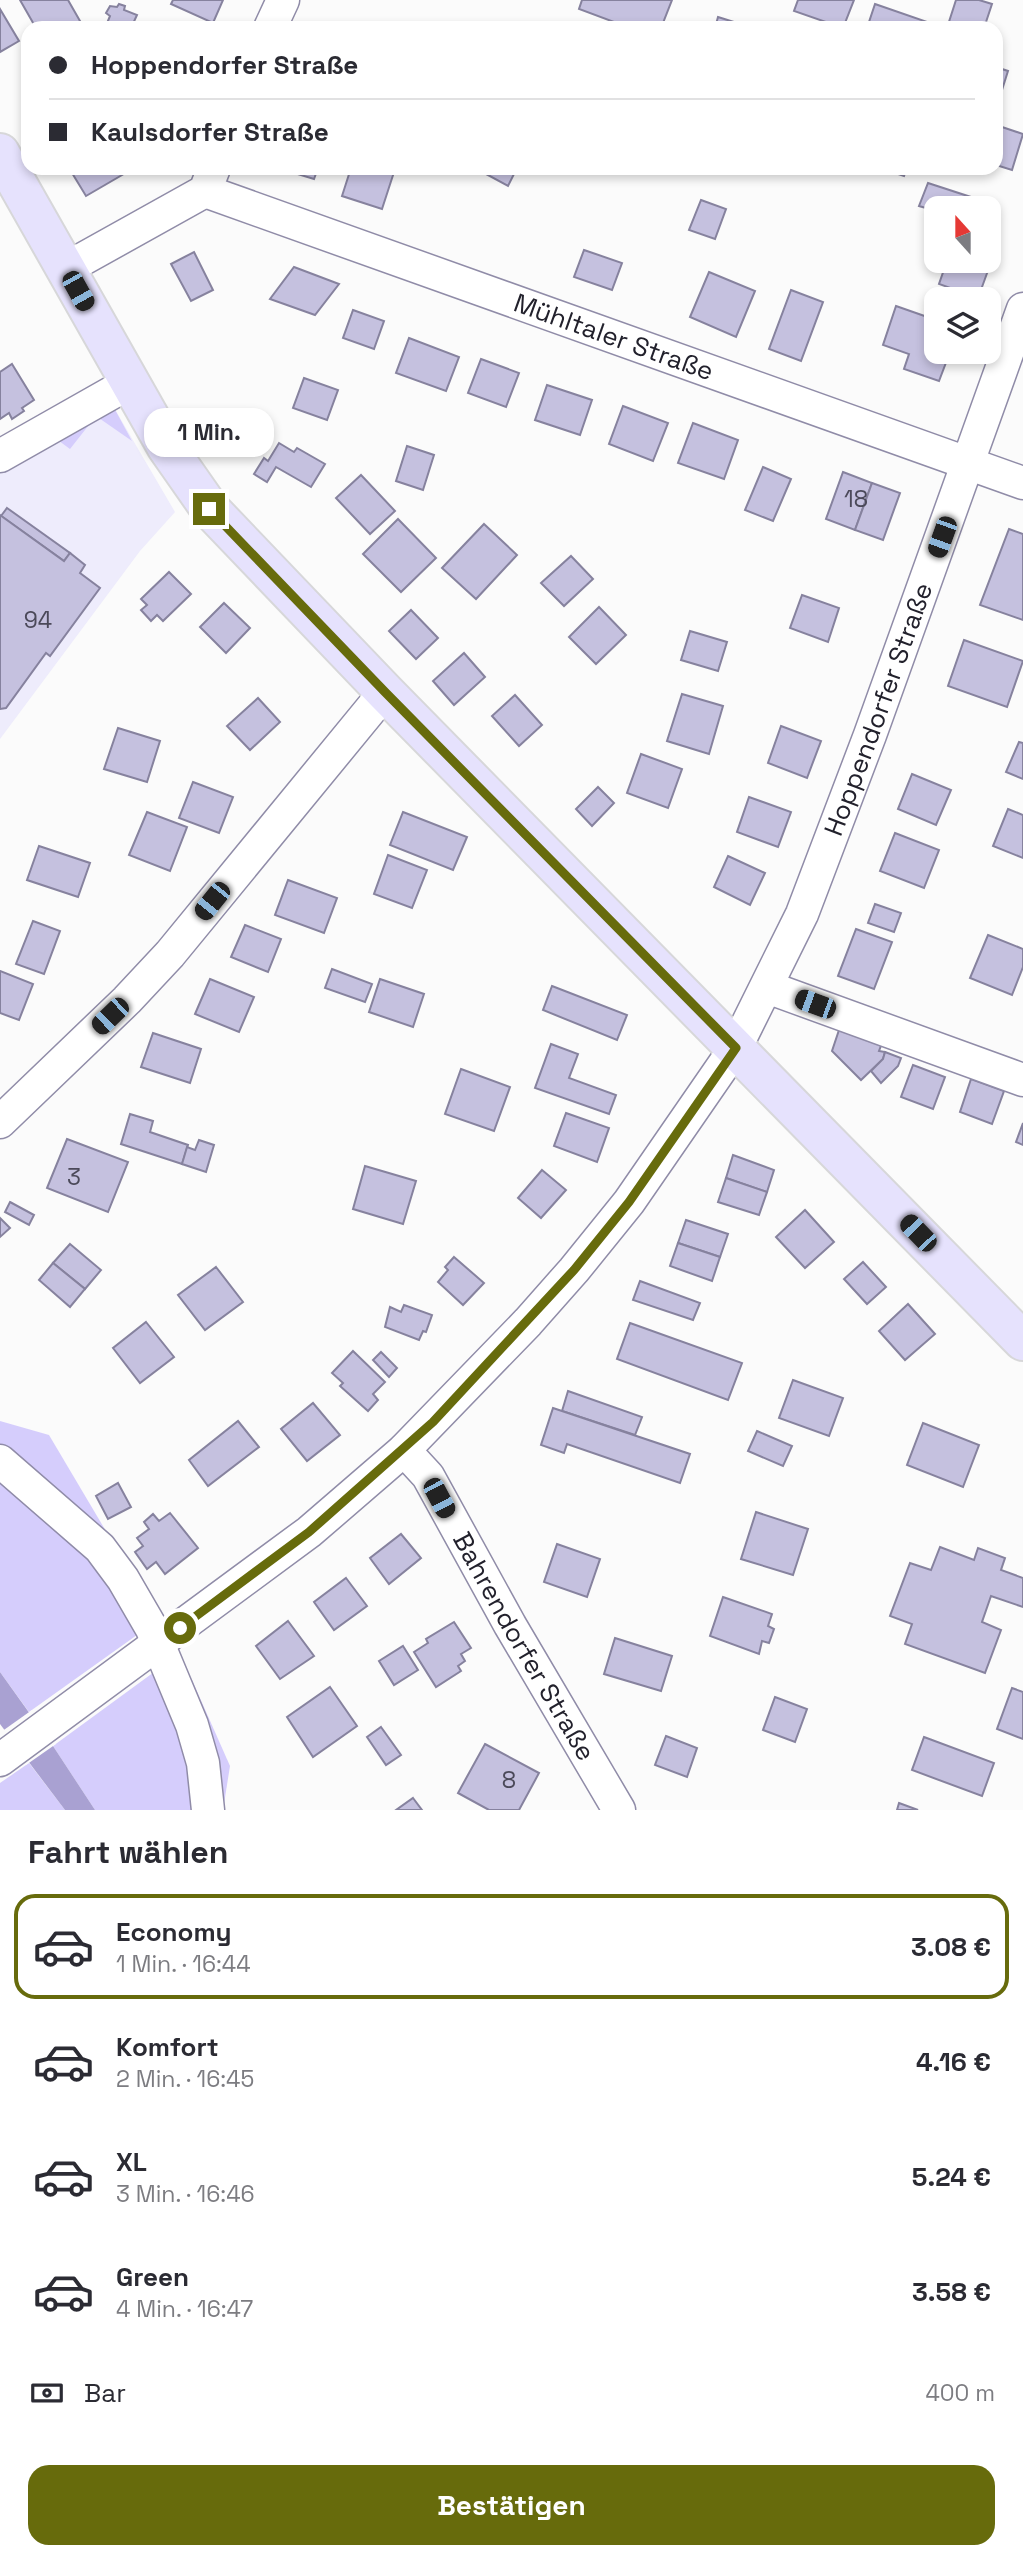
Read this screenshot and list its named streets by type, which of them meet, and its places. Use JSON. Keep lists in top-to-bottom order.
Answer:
{
  "streets": {
    "street": ["Mühltaler Straße", "Hoppendorfer Straße", "Bahrendorfer Straße"]
  },
  "crossings": [
    ["Mühltaler Straße", "Hoppendorfer Straße"],
    ["Hoppendorfer Straße", "Bahrendorfer Straße"]
  ],
  "house_numbers": [
    "18",
    "94",
    "3",
    "8"
  ],
  "north": "top",
  "page": {
    "banner": ["Hoppendorfer Straße", "Kaulsdorfer Straße"],
    "bubble": "1 Min.",
    "heading": "Fahrt wählen",
    "list": [
      {
        "name": "Economy",
        "note": "1 Min. · 16:44",
        "value": "3.08 €"
      },
      {
        "name": "Komfort",
        "note": "2 Min. · 16:45",
        "value": "4.16 €"
      },
      {
        "name": "XL",
        "note": "3 Min. · 16:46",
        "value": "5.24 €"
      },
      {
        "name": "Green",
        "note": "4 Min. · 16:47",
        "value": "3.58 €"
      }
    ],
    "pay": ["Bar", "400 m"],
    "buttons": "Bestätigen"
  }
}
